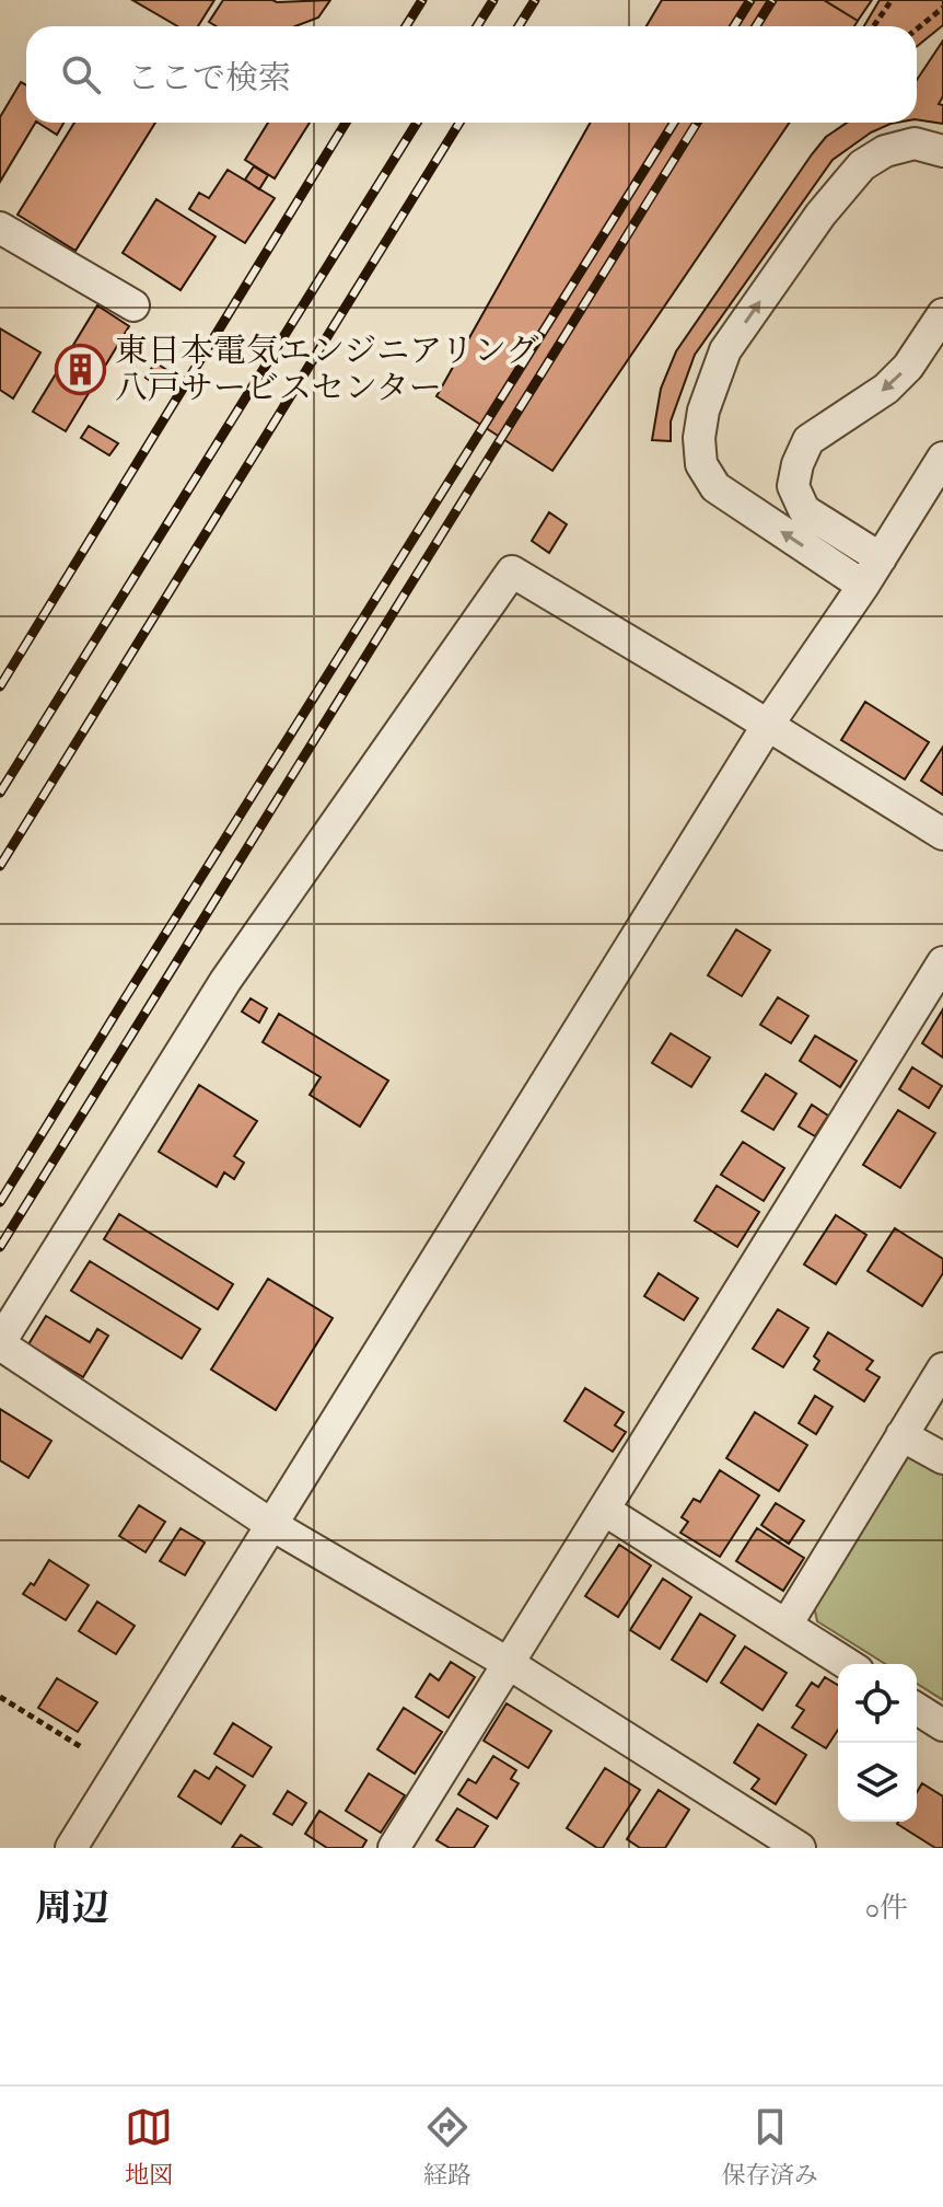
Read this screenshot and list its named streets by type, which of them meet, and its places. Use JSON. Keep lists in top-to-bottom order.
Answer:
{
  "places": {
    "building": ["東日本電気エンジニアリング 八戸サービスセンター"]
  },
  "page": {
    "search": "ここで検索",
    "heading": ["周辺", "0件"],
    "nav": ["地図", "経路", "保存済み"]
  }
}
